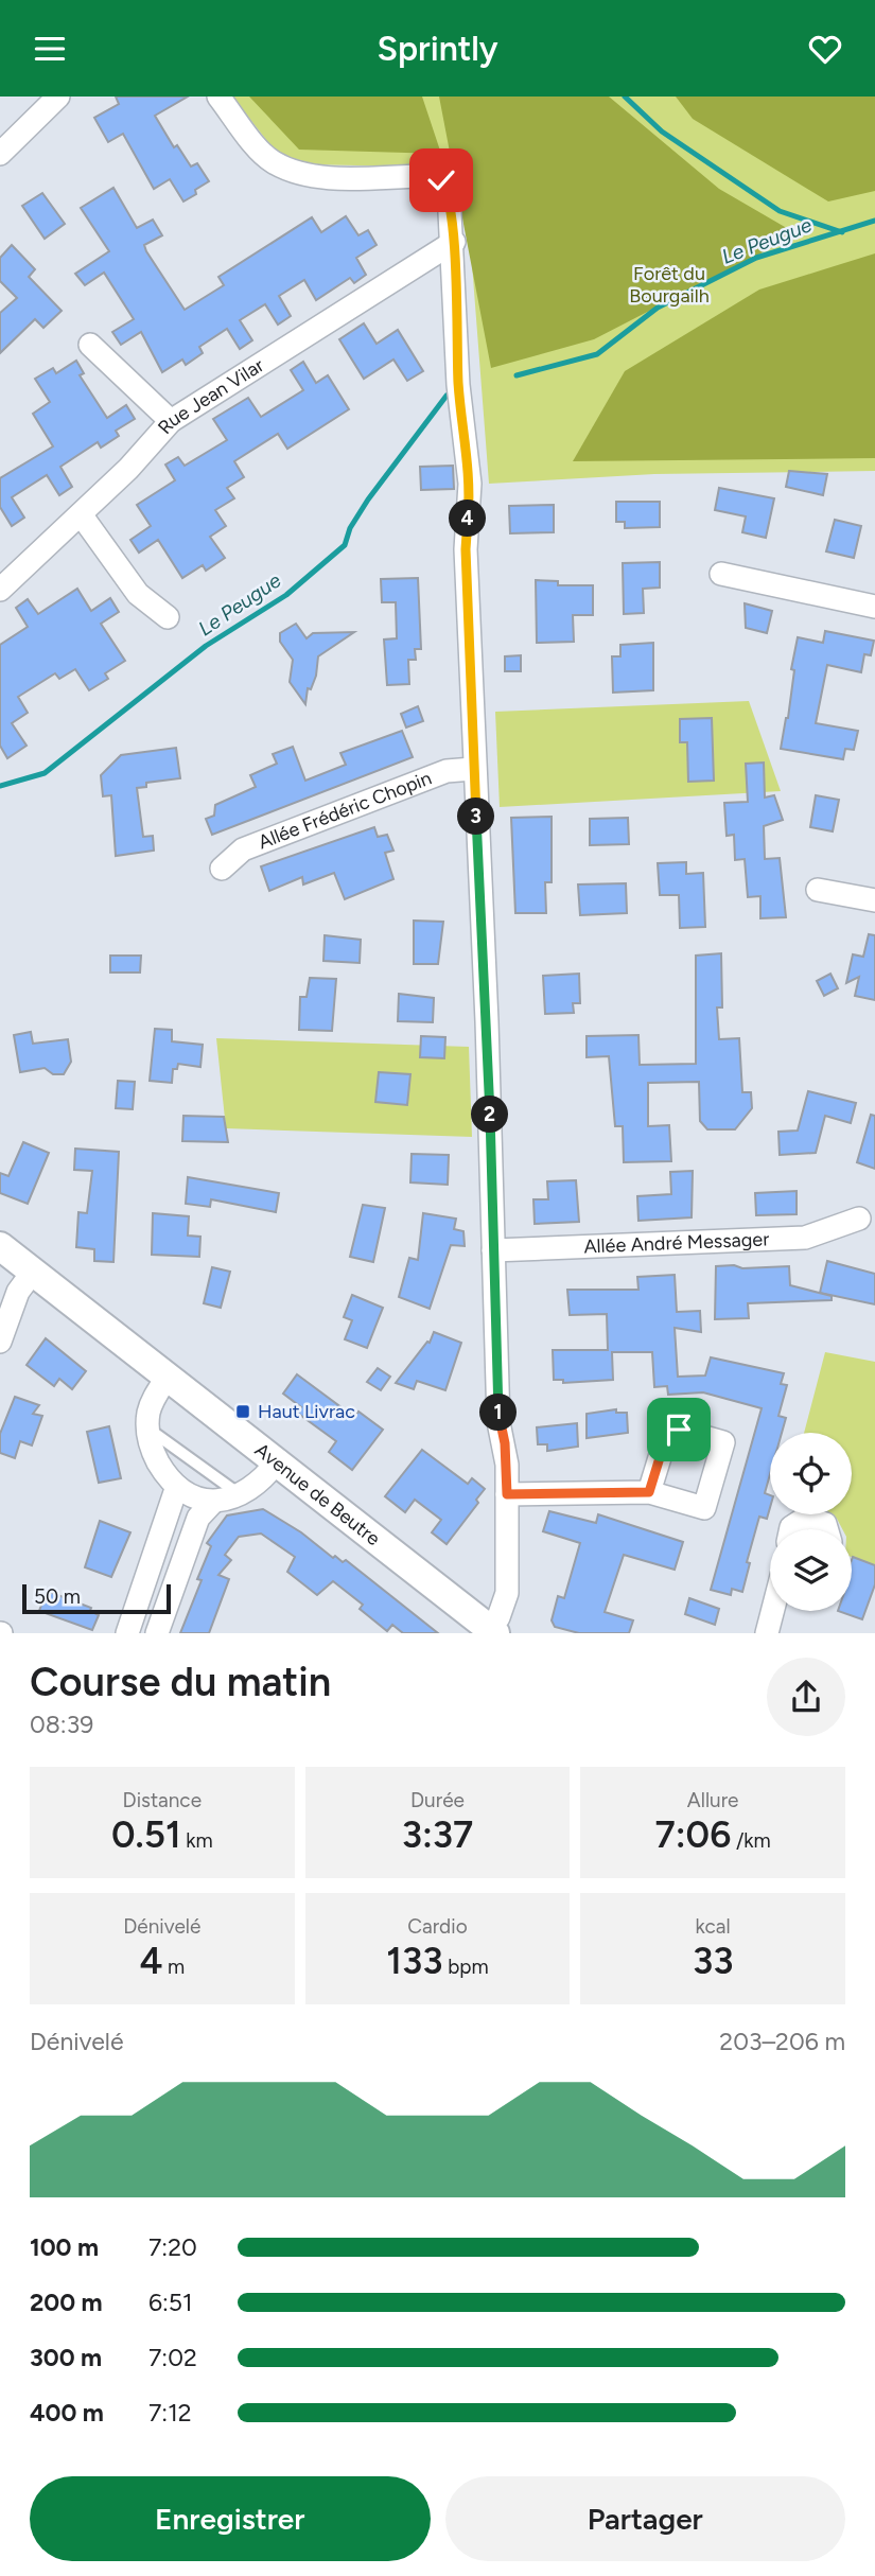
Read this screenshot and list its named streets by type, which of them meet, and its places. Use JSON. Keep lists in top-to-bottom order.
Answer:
{
  "streets": {
    "street": [
      "Rue Jean Vilar",
      "Allée Frédéric Chopin",
      "Allée André Messager",
      "Avenue de Beutre"
    ]
  },
  "water": ["Le Peugue"],
  "parks": ["Forêt du Bourgailh"],
  "places": {
    "transit": ["Haut Livrac"]
  },
  "scale_bar": "50 m",
  "page": {
    "header": "Sprintly",
    "pins": [
      "4",
      "3",
      "2",
      "1"
    ],
    "scale": "50 m",
    "heading": ["Course du matin", "08:39"],
    "stats": [
      ["Distance", "0.51 km"],
      ["Durée", "3:37"],
      ["Allure", "7:06 /km"],
      ["Dénivelé", "4 m"],
      ["Cardio", "133 bpm"],
      ["kcal", "33"]
    ],
    "chart": ["Dénivelé", "203–206 m"],
    "list": [
      {
        "name": "100 m",
        "note": "7:20"
      },
      {
        "name": "200 m",
        "note": "6:51"
      },
      {
        "name": "300 m",
        "note": "7:02"
      },
      {
        "name": "400 m",
        "note": "7:12"
      }
    ],
    "buttons": ["Enregistrer", "Partager"]
  }
}
